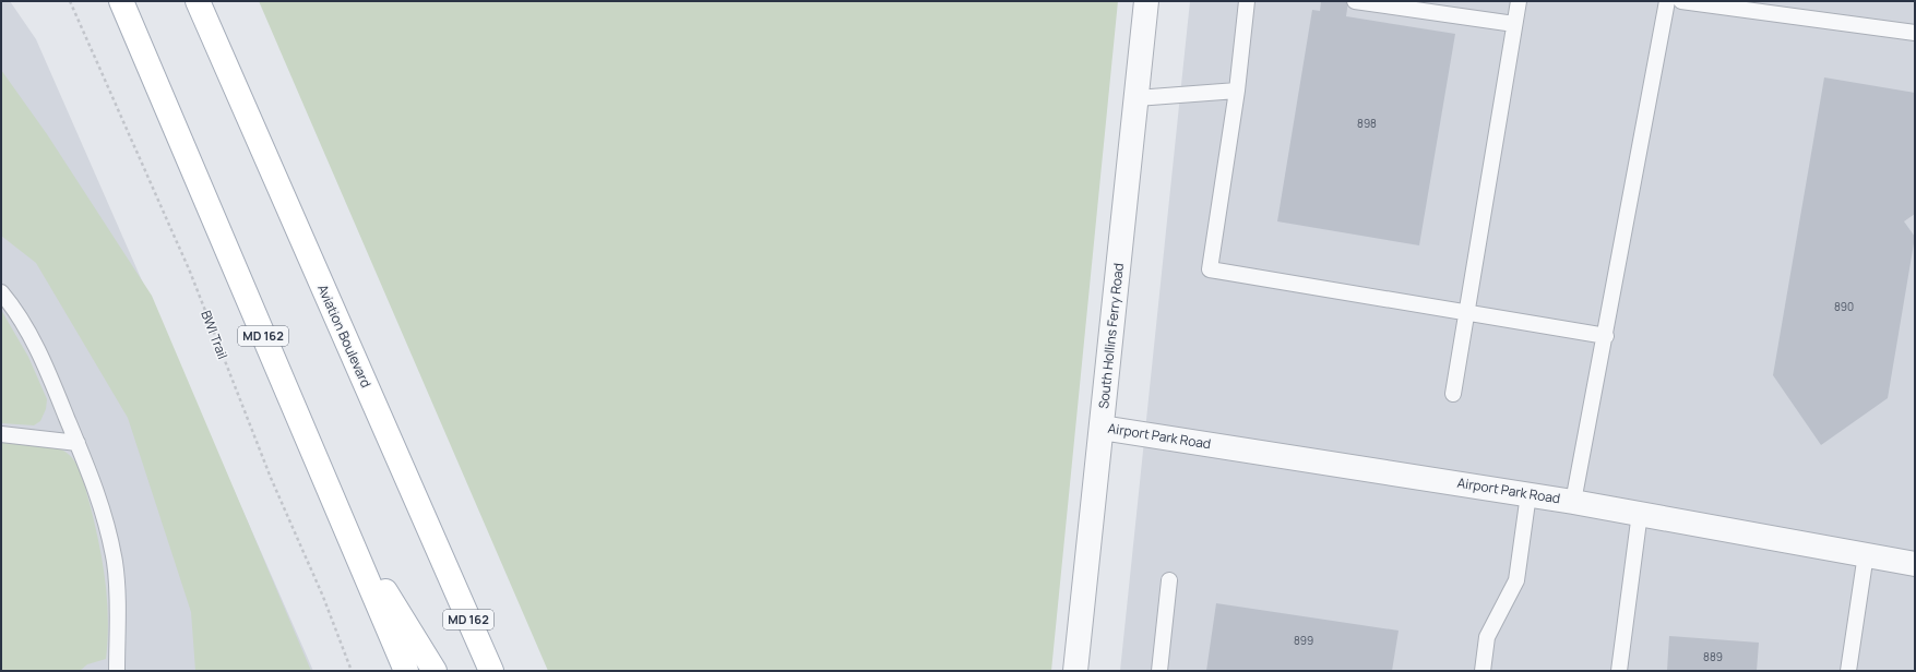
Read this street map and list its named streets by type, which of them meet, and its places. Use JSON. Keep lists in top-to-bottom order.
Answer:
{
  "streets": {
    "main road": ["MD 162", "Aviation Boulevard"],
    "street": ["South Hollins Ferry Road", "Airport Park Road"],
    "path": ["BWI Trail"]
  },
  "crossings": [
    ["South Hollins Ferry Road", "Airport Park Road"]
  ],
  "house_numbers": [
    "898",
    "890",
    "899",
    "889"
  ]
}
